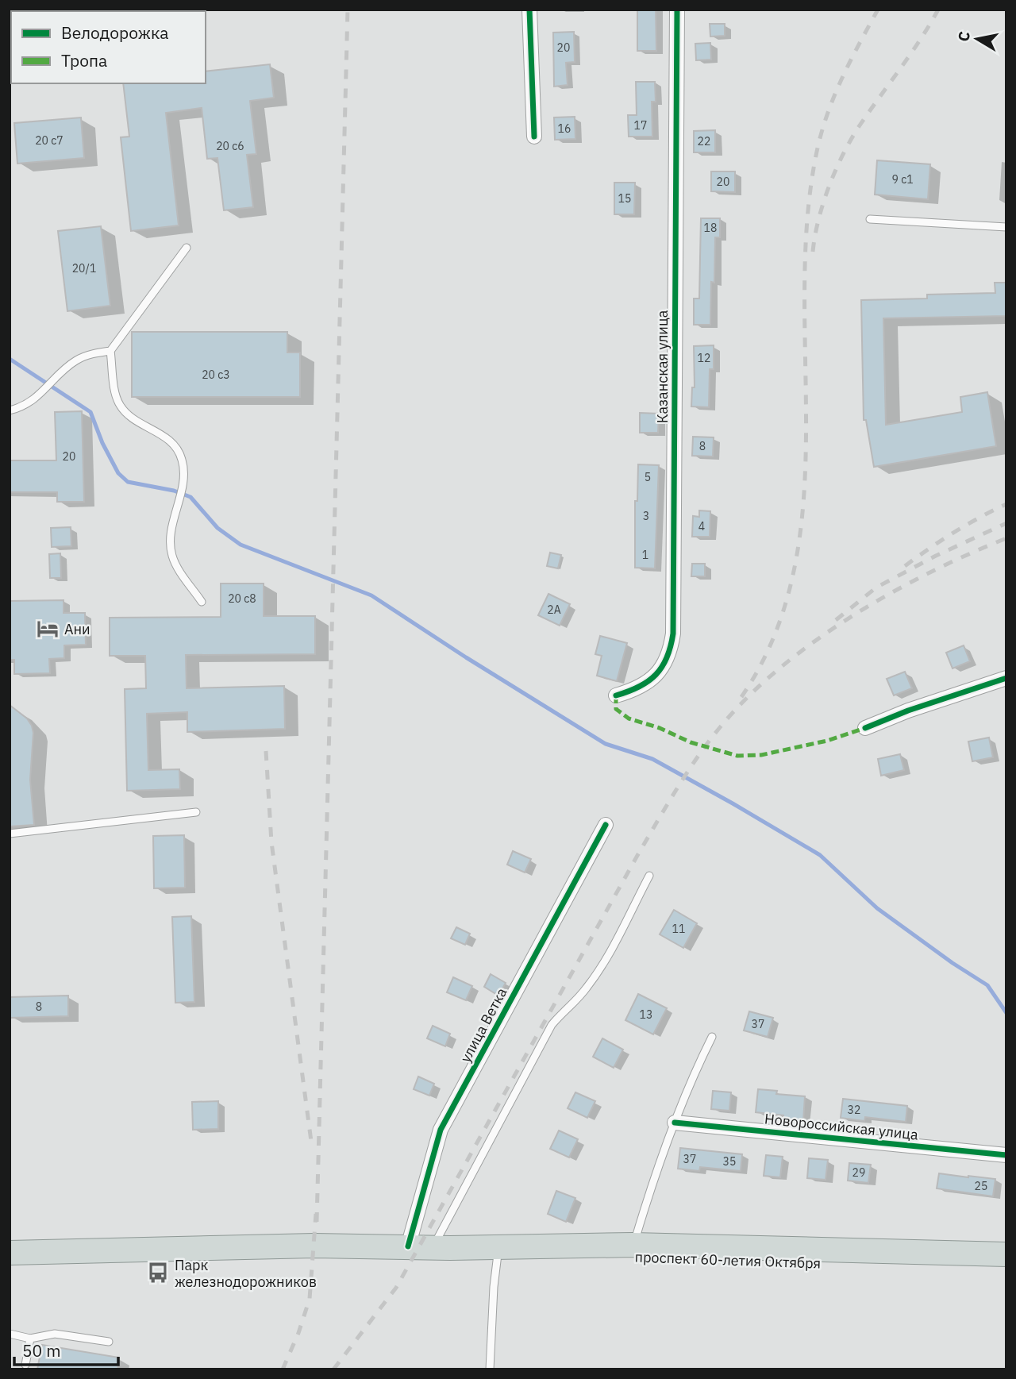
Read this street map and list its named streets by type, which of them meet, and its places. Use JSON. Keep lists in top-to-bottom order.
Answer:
{
  "streets": {
    "highway": ["проспект 60-летия Октября"],
    "street": ["Казанская улица", "улица Ветка", "Новороссийская улица"]
  },
  "crossings": [
    ["улица Ветка", "проспект 60-летия Октября"]
  ],
  "places": {
    "hotel": ["Ани"],
    "bus stop": ["Парк железнодорожников"]
  },
  "house_numbers": [
    "20",
    "17",
    "16",
    "20 с7",
    "22",
    "20 с6",
    "9 с1",
    "20",
    "15",
    "18",
    "20/1",
    "12",
    "20 с3",
    "8",
    "20",
    "5",
    "3",
    "4",
    "1",
    "20 с8",
    "2А",
    "11",
    "8",
    "13",
    "37",
    "32",
    "37",
    "35",
    "29",
    "25"
  ],
  "legend": ["Велодорожка", "Тропа"],
  "scale_bar": "50 m",
  "north": "left"
}
